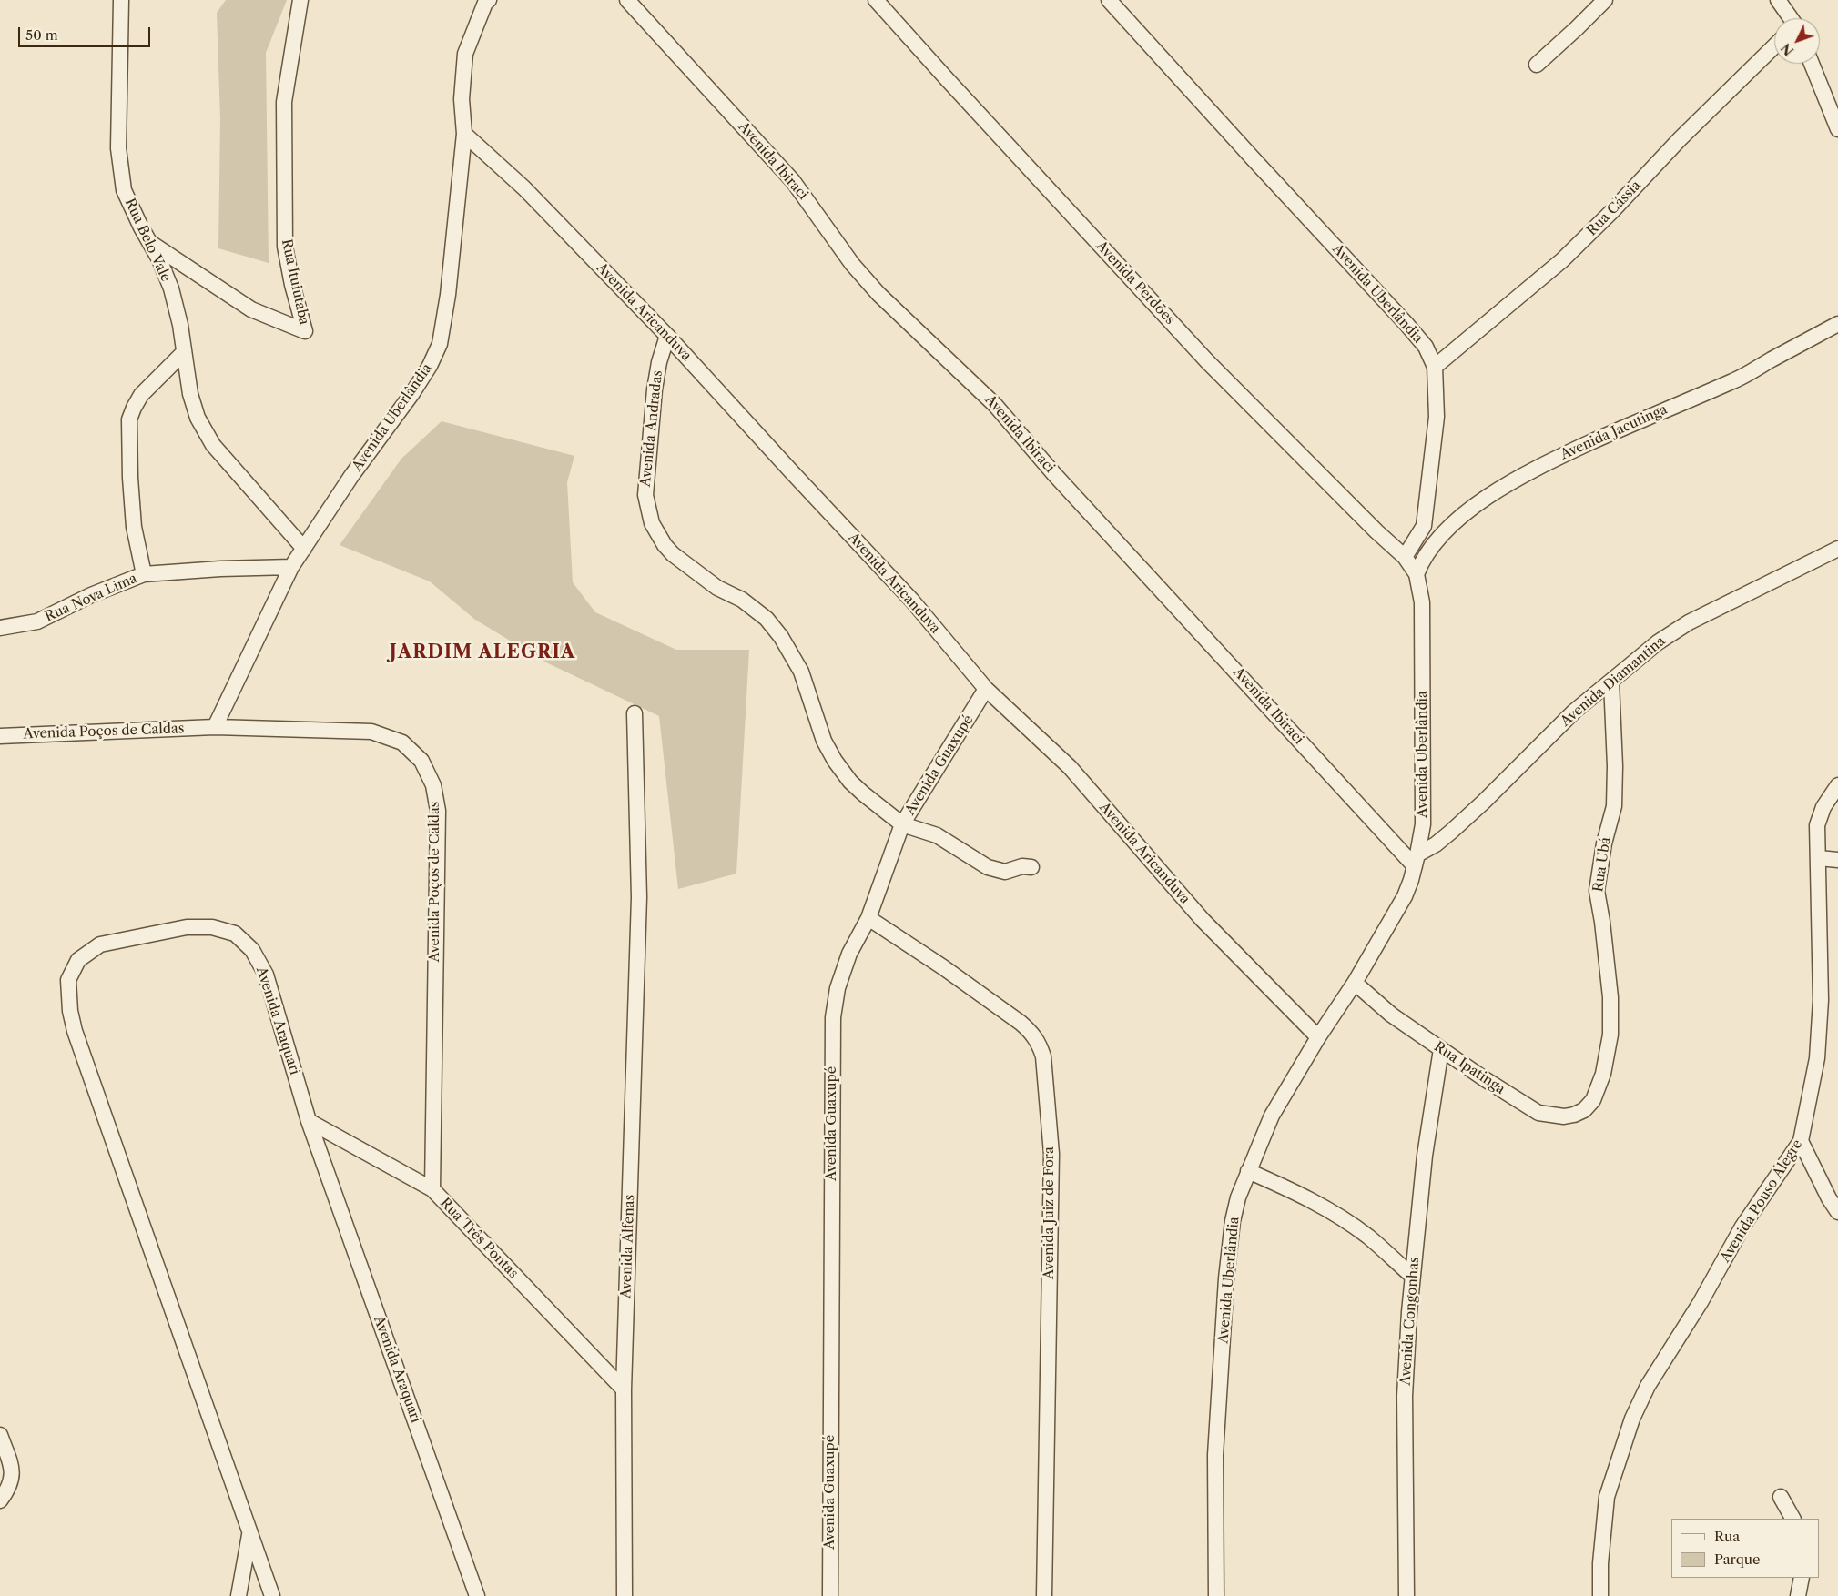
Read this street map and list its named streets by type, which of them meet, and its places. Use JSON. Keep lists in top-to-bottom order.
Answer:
{
  "streets": {
    "street": [
      "Avenida Ibiraci",
      "Rua Cássia",
      "Rua Belo Vale",
      "Rua Ituiutaba",
      "Avenida Perdões",
      "Avenida Uberlândia",
      "Avenida Aricanduva",
      "Avenida Andradas",
      "Avenida Jacutinga",
      "Rua Nova Lima",
      "Avenida Diamantina",
      "Avenida Poços de Caldas",
      "Avenida Guaxupé",
      "Rua Ubá",
      "Avenida Araquari",
      "Rua Ipatinga",
      "Avenida Pouso Alegre",
      "Avenida Juiz de Fora",
      "Rua Três Pontas",
      "Avenida Alfenas",
      "Avenida Congonhas"
    ]
  },
  "crossings": [
    ["Avenida Ibiraci", "Avenida Uberlândia"],
    ["Avenida Ibiraci", "Avenida Diamantina"],
    ["Rua Cássia", "Avenida Uberlândia"],
    ["Rua Belo Vale", "Rua Ituiutaba"],
    ["Rua Belo Vale", "Avenida Uberlândia"],
    ["Avenida Perdões", "Avenida Uberlândia"],
    ["Avenida Uberlândia", "Avenida Aricanduva"],
    ["Avenida Uberlândia", "Avenida Jacutinga"],
    ["Avenida Uberlândia", "Rua Nova Lima"],
    ["Avenida Uberlândia", "Avenida Diamantina"],
    ["Avenida Uberlândia", "Avenida Poços de Caldas"],
    ["Avenida Uberlândia", "Rua Ipatinga"],
    ["Avenida Aricanduva", "Avenida Andradas"],
    ["Avenida Aricanduva", "Avenida Guaxupé"],
    ["Avenida Andradas", "Avenida Guaxupé"],
    ["Avenida Diamantina", "Rua Ubá"],
    ["Avenida Poços de Caldas", "Rua Três Pontas"],
    ["Avenida Guaxupé", "Avenida Juiz de Fora"],
    ["Rua Ubá", "Rua Ipatinga"],
    ["Avenida Araquari", "Rua Três Pontas"],
    ["Rua Ipatinga", "Avenida Congonhas"],
    ["Rua Três Pontas", "Avenida Alfenas"]
  ],
  "districts": ["JARDIM ALEGRIA"],
  "legend": ["Rua", "Parque"],
  "scale_bar": "50 m",
  "north": "bottom left"
}
